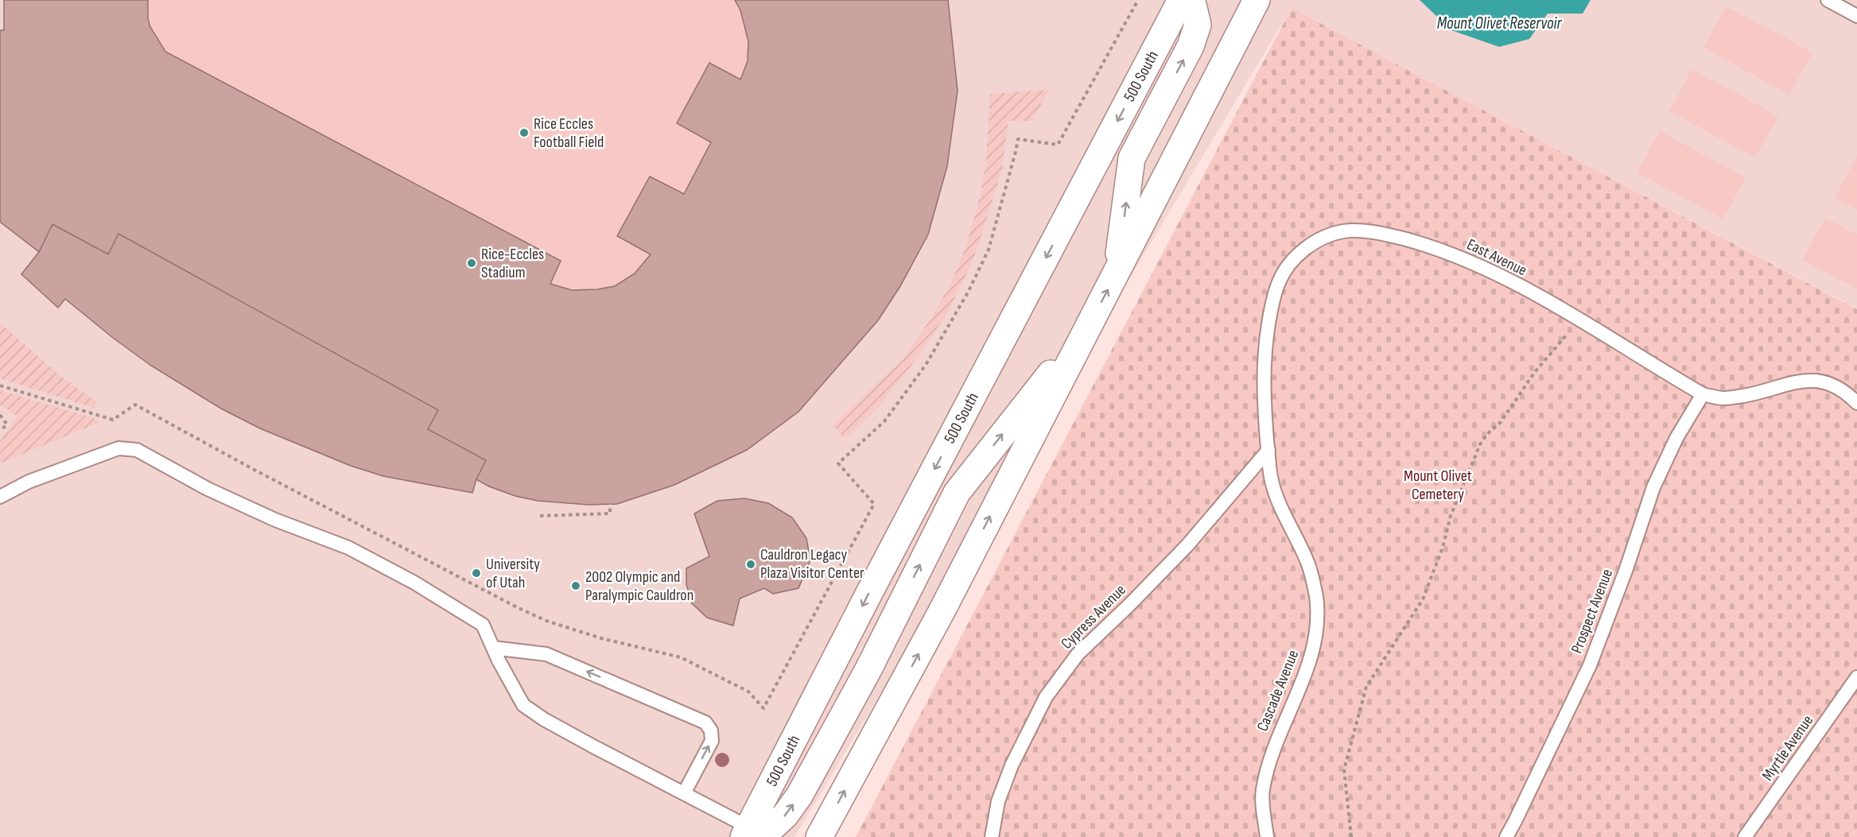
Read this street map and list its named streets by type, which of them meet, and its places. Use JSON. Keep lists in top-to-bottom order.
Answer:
{
  "streets": {
    "main road": ["500 South"],
    "lane": [
      "East Avenue",
      "Prospect Avenue",
      "Cypress Avenue",
      "Cascade Avenue",
      "Myrtle Avenue"
    ]
  },
  "crossings": [
    ["East Avenue", "Prospect Avenue"],
    ["East Avenue", "Cypress Avenue"],
    ["East Avenue", "Cascade Avenue"],
    ["Cypress Avenue", "Cascade Avenue"]
  ],
  "water": ["Mount Olivet Reservoir"],
  "parks": ["Mount Olivet Cemetery"],
  "places": [
    "Rice Eccles Football Field",
    "Rice-Eccles Stadium",
    "Cauldron Legacy Plaza Visitor Center",
    "University of Utah",
    "2002 Olympic and Paralympic Cauldron"
  ]
}
